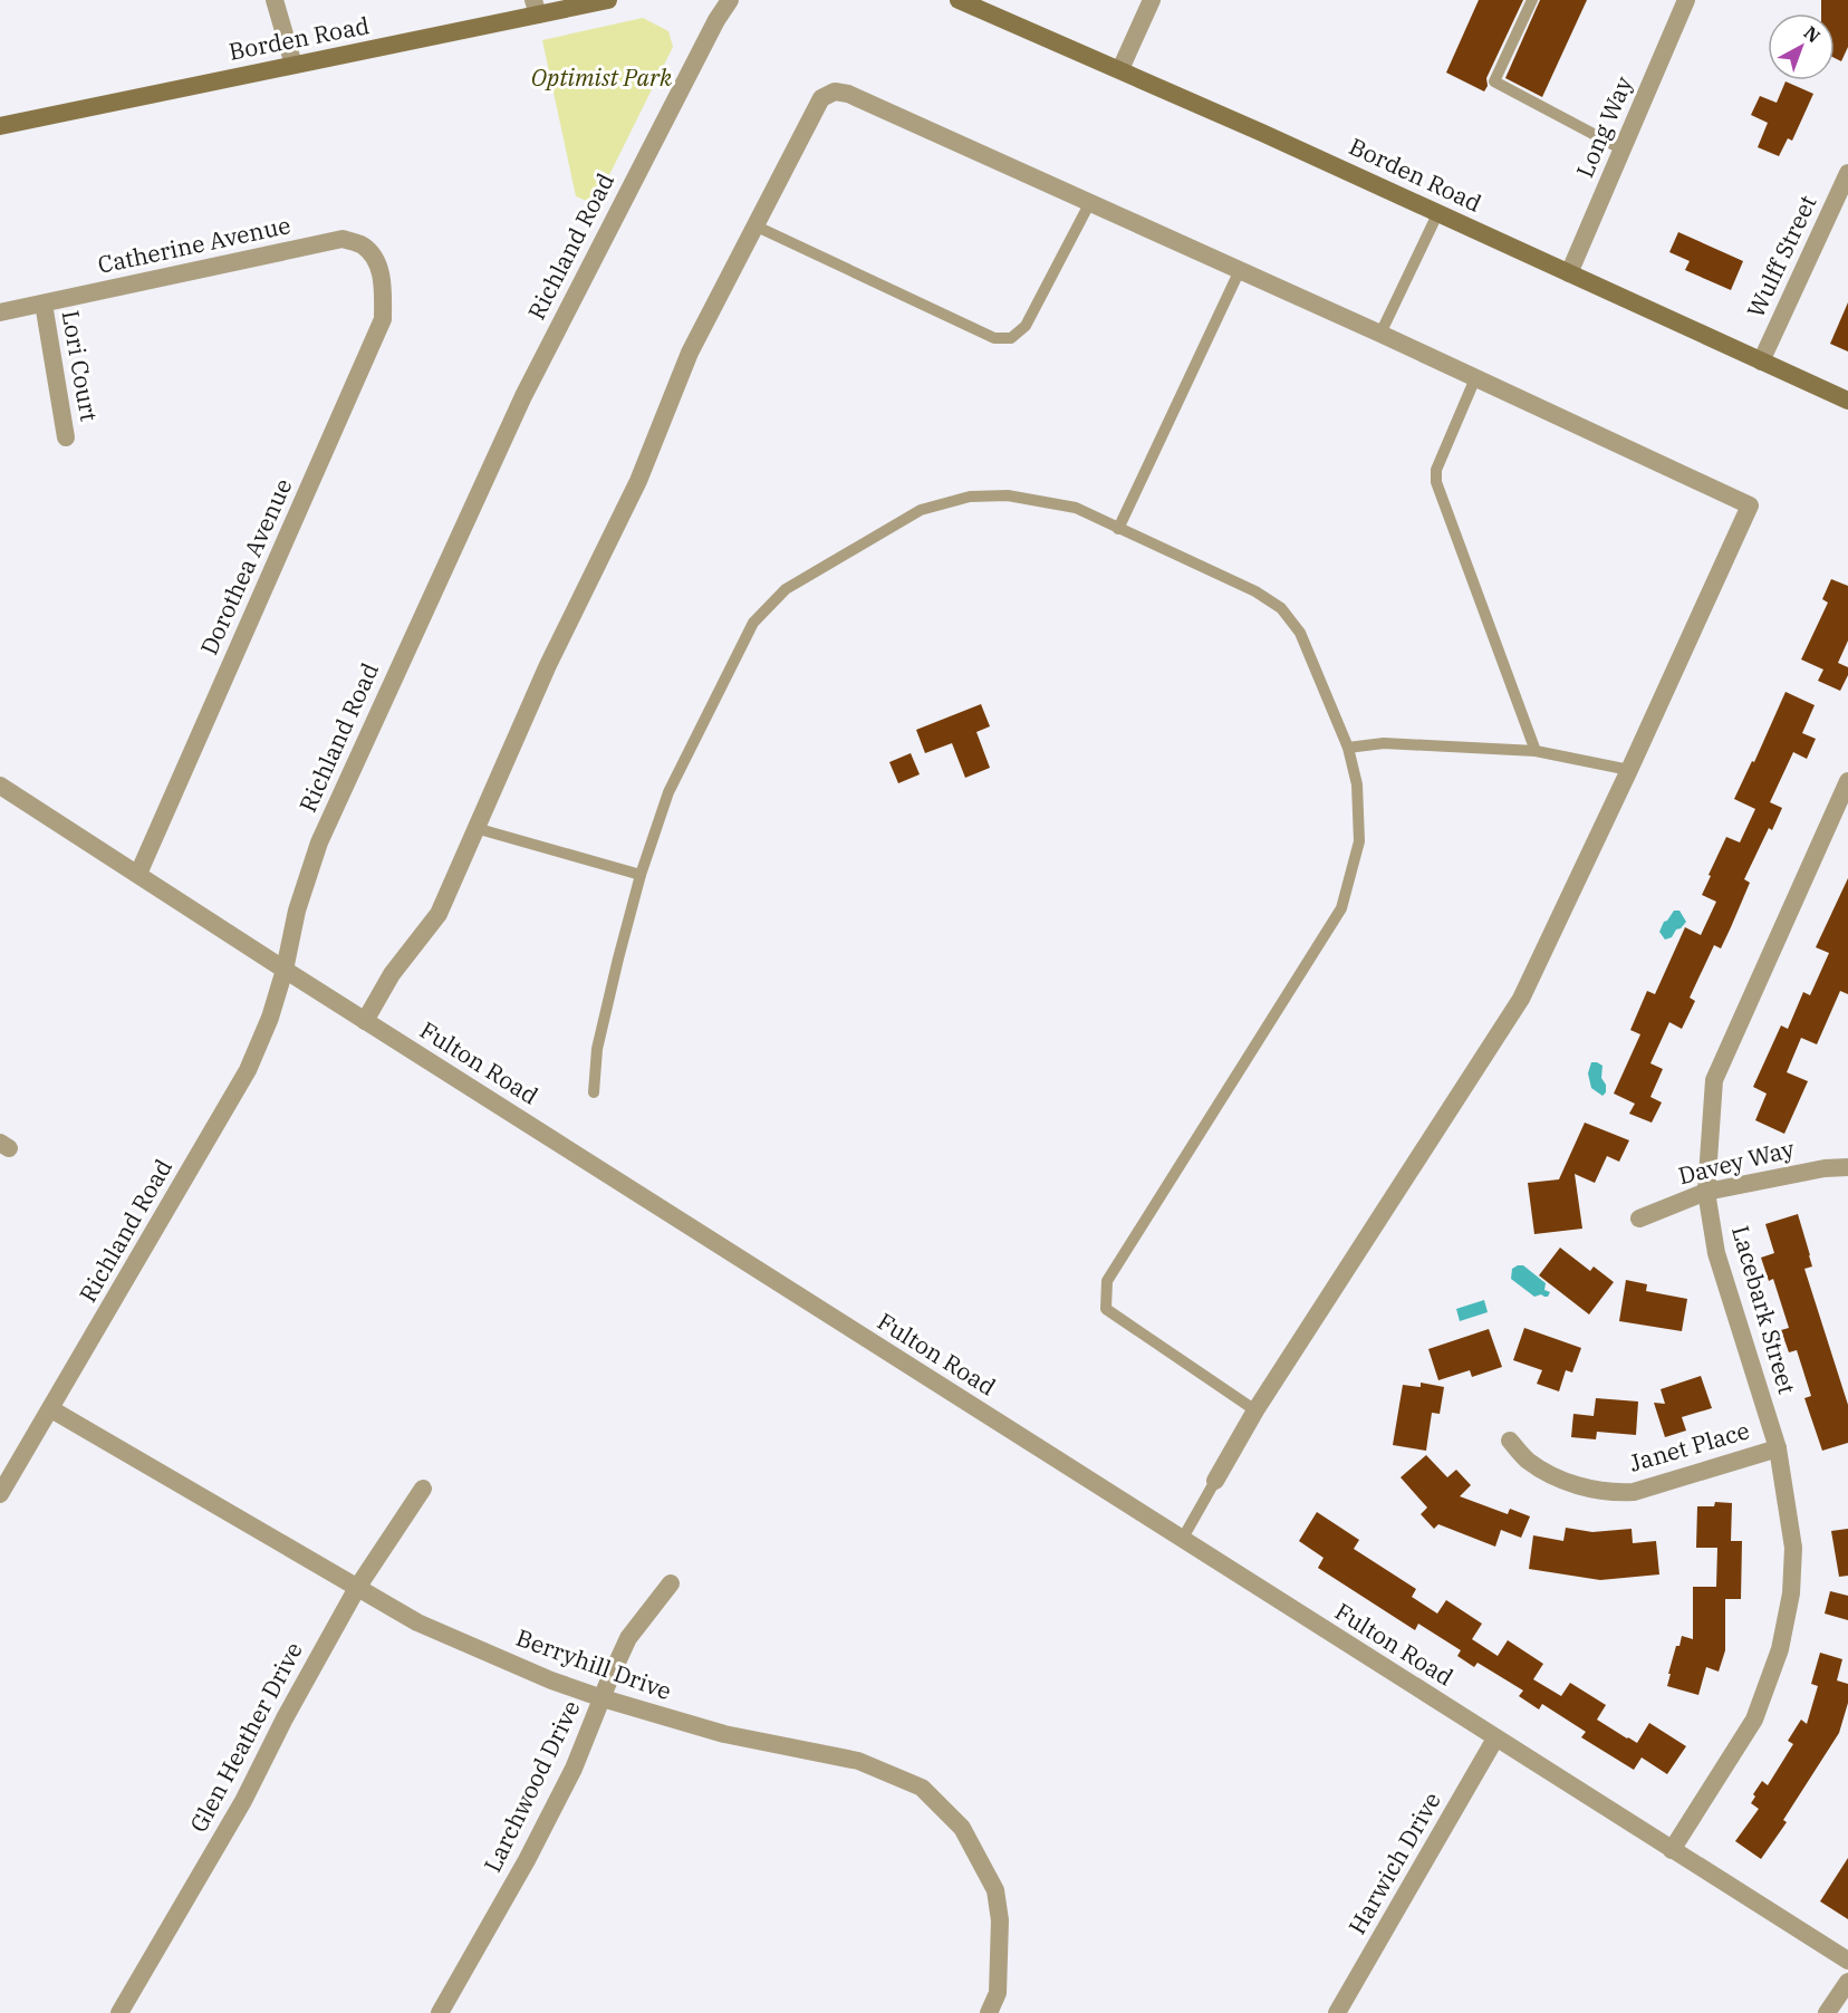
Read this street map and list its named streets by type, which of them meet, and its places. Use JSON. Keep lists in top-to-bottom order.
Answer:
{
  "streets": {
    "main road": ["Borden Road"],
    "street": [
      "Long Way",
      "Catherine Avenue",
      "Richland Road",
      "Wulff Street",
      "Lori Court",
      "Dorothea Avenue",
      "Fulton Road",
      "Davey Way",
      "Lacebark Street",
      "Janet Place",
      "Berryhill Drive",
      "Glen Heather Drive",
      "Larchwood Drive",
      "Harwich Drive"
    ]
  },
  "crossings": [
    ["Borden Road", "Long Way"],
    ["Borden Road", "Wulff Street"],
    ["Catherine Avenue", "Lori Court"],
    ["Catherine Avenue", "Dorothea Avenue"],
    ["Richland Road", "Fulton Road"],
    ["Richland Road", "Berryhill Drive"],
    ["Dorothea Avenue", "Fulton Road"],
    ["Fulton Road", "Lacebark Street"],
    ["Fulton Road", "Harwich Drive"],
    ["Davey Way", "Lacebark Street"],
    ["Lacebark Street", "Janet Place"],
    ["Berryhill Drive", "Glen Heather Drive"],
    ["Berryhill Drive", "Larchwood Drive"]
  ],
  "parks": ["Optimist Park"],
  "north": "top right"
}
